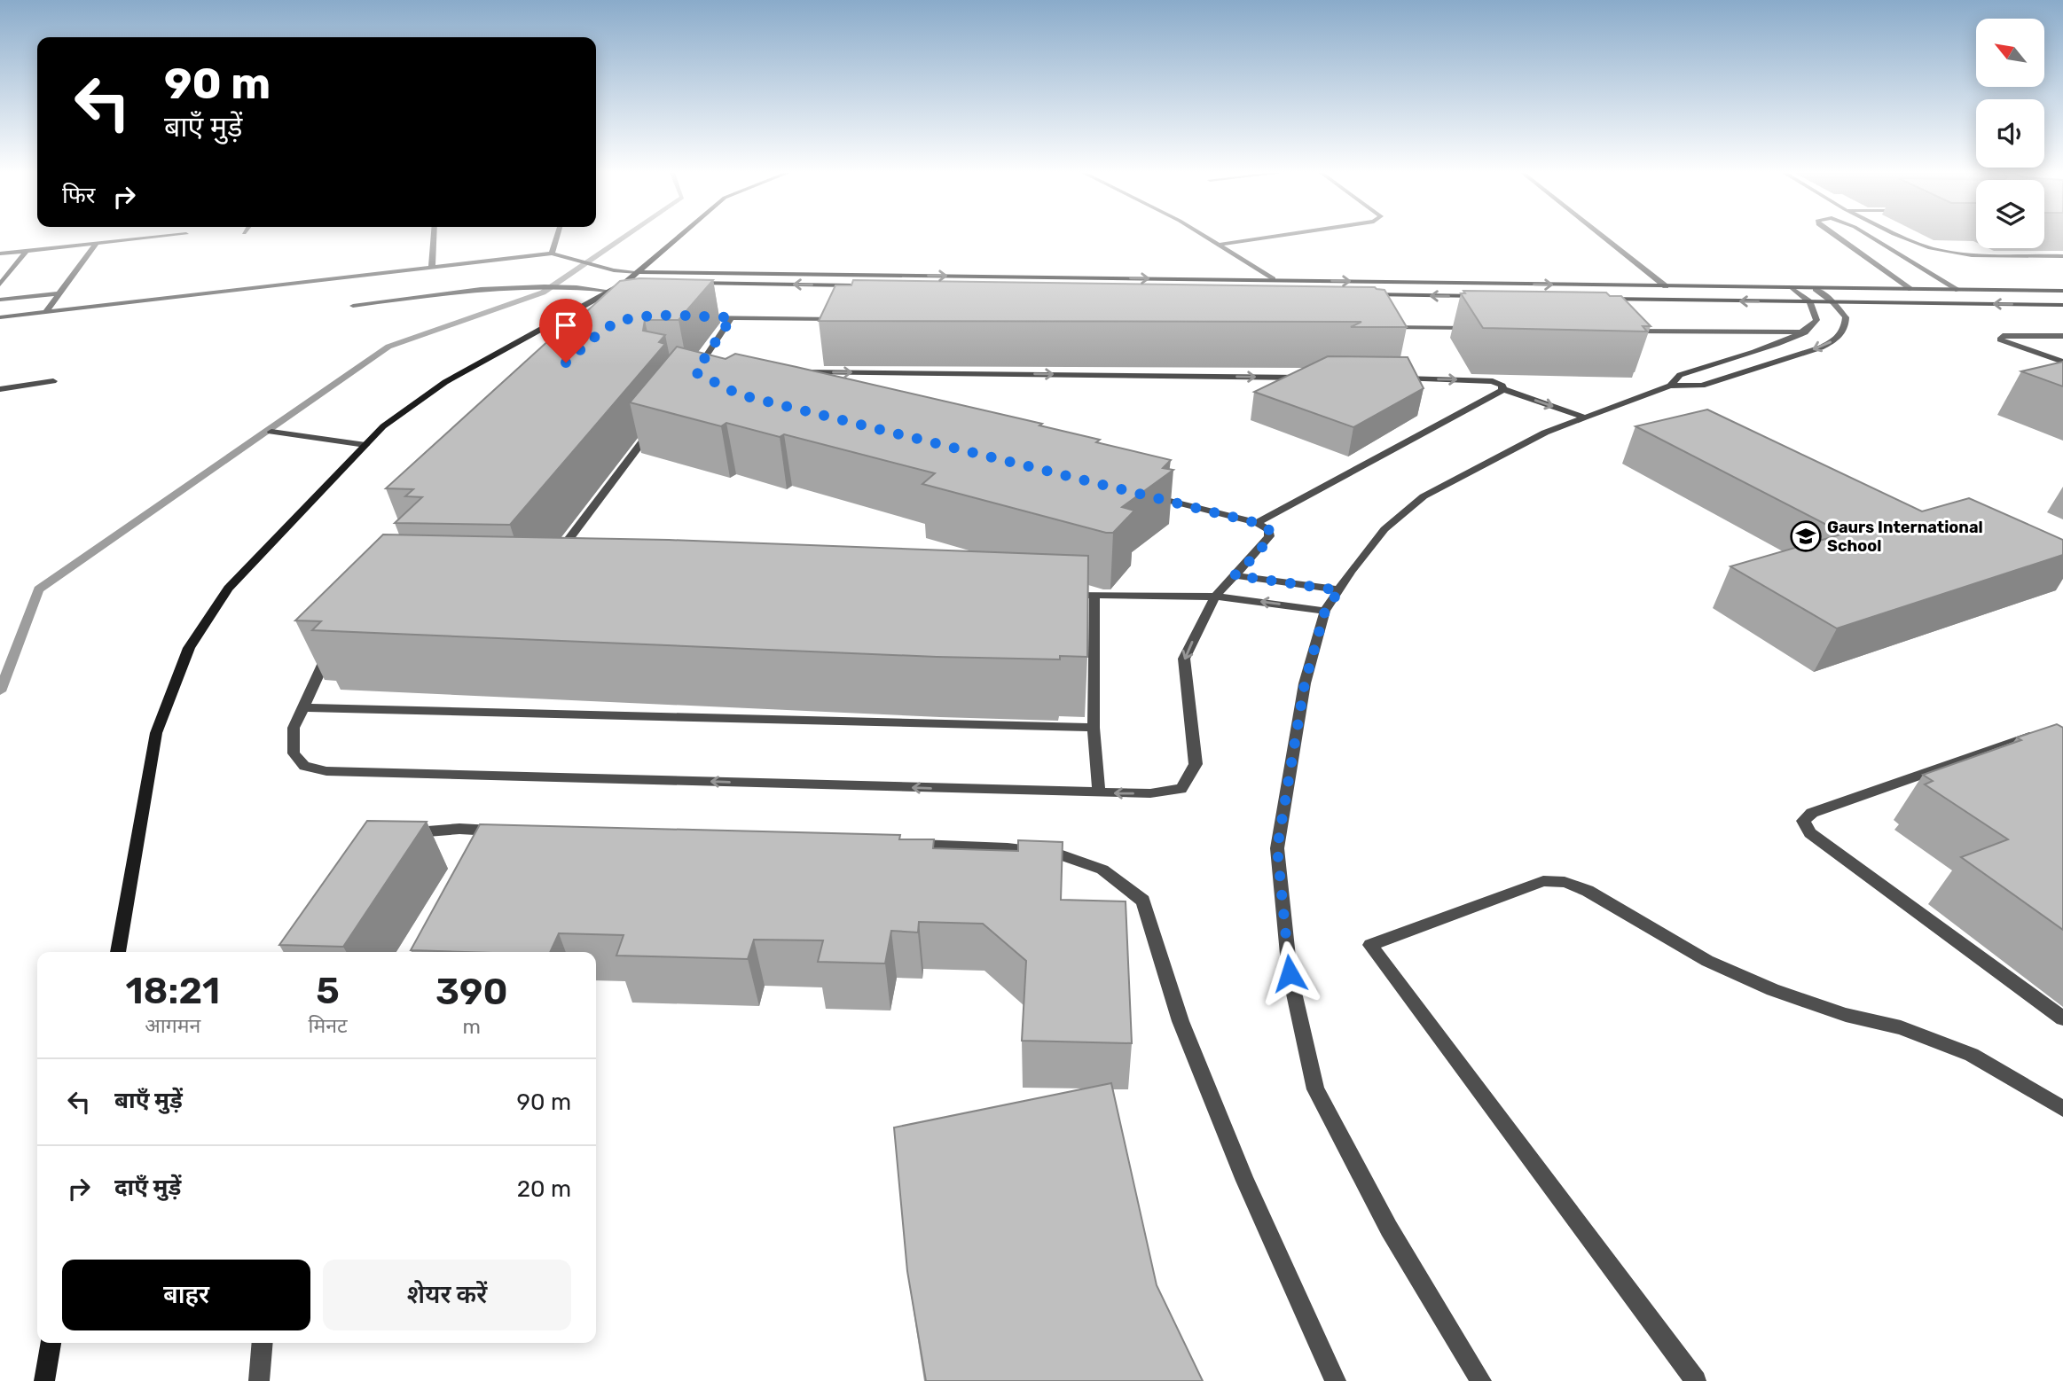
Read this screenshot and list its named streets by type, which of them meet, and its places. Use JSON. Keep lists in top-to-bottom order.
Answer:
{
  "places": {
    "school or university": ["Gaurs International School"]
  },
  "north": "top left",
  "page": {
    "turn": ["90 m", "बाएँ मुड़ें"],
    "then": "फिर",
    "eta": [
      "18:21",
      "आगमन",
      "5",
      "मिनट",
      "390",
      "m"
    ],
    "list": [
      {
        "name": "बाएँ मुड़ें",
        "value": "90 m"
      },
      {
        "name": "दाएँ मुड़ें",
        "value": "20 m"
      }
    ],
    "buttons": ["बाहर", "शेयर करें"]
  }
}
